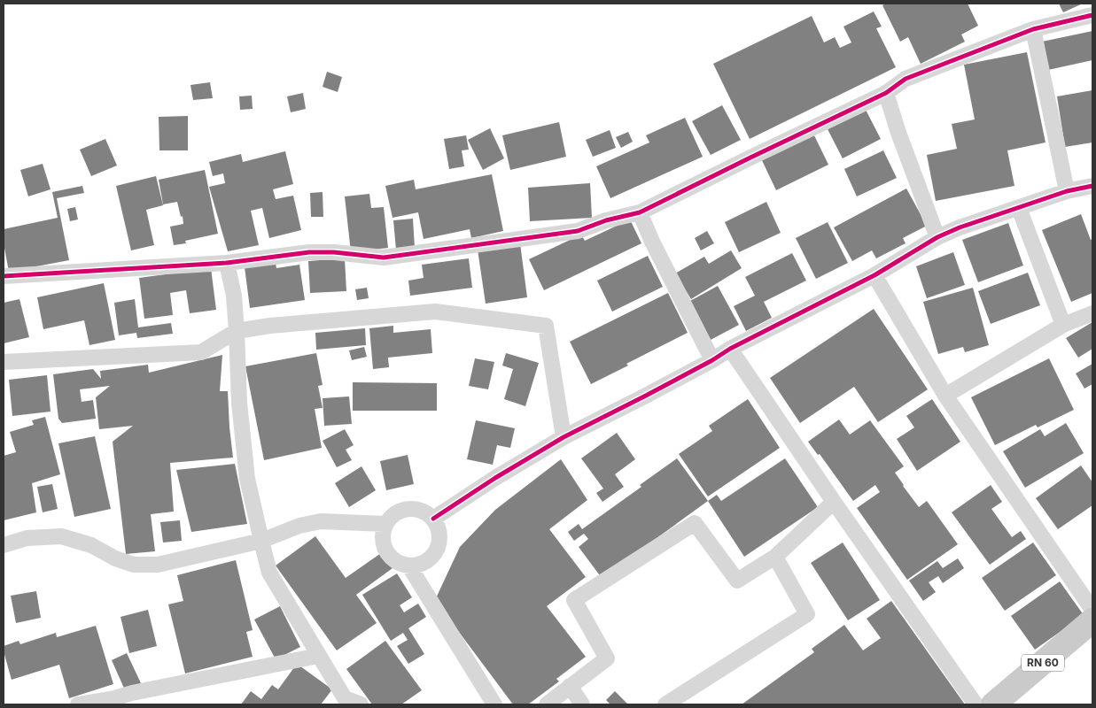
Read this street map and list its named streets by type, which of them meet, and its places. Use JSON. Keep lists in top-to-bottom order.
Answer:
{
  "streets": {
    "main road": ["RN 60"]
  }
}
